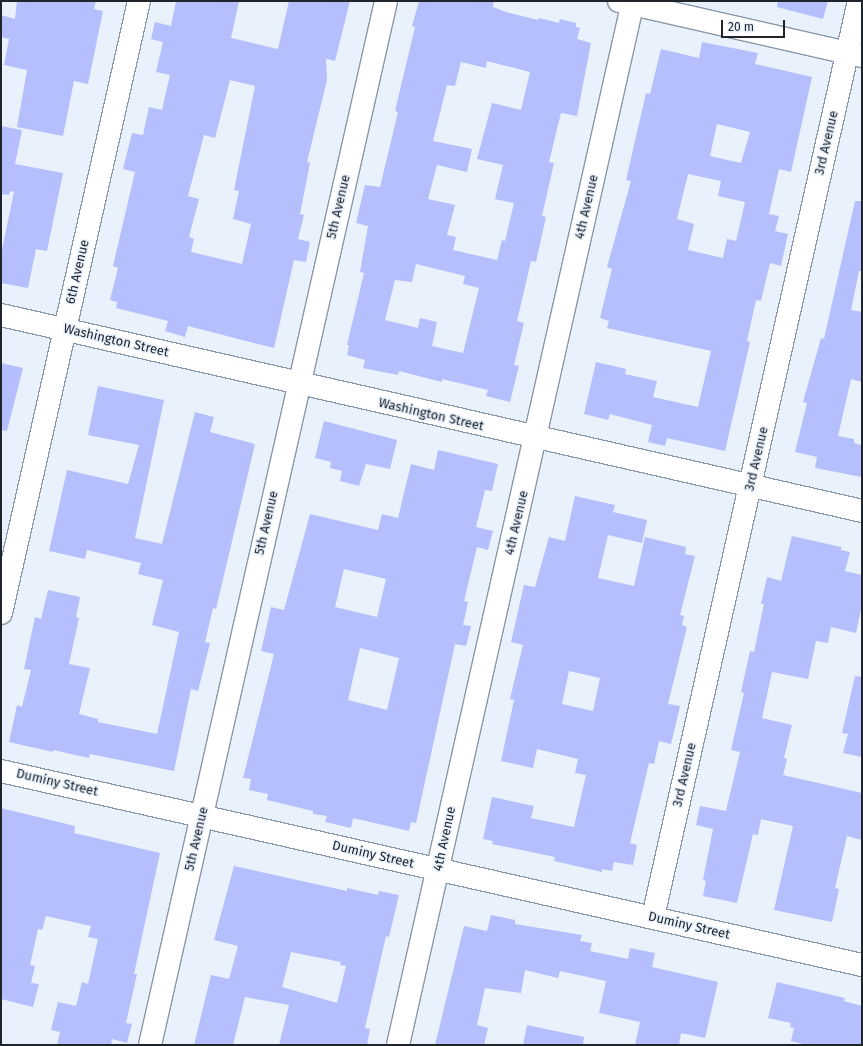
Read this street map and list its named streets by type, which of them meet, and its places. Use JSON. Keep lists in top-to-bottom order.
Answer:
{
  "streets": {
    "street": [
      "3rd Avenue",
      "5th Avenue",
      "4th Avenue",
      "6th Avenue",
      "Washington Street",
      "Duminy Street"
    ]
  },
  "crossings": [
    ["3rd Avenue", "Washington Street"],
    ["3rd Avenue", "Duminy Street"],
    ["5th Avenue", "Washington Street"],
    ["5th Avenue", "Duminy Street"],
    ["4th Avenue", "Washington Street"],
    ["4th Avenue", "Duminy Street"],
    ["6th Avenue", "Washington Street"]
  ],
  "scale_bar": "20 m"
}
